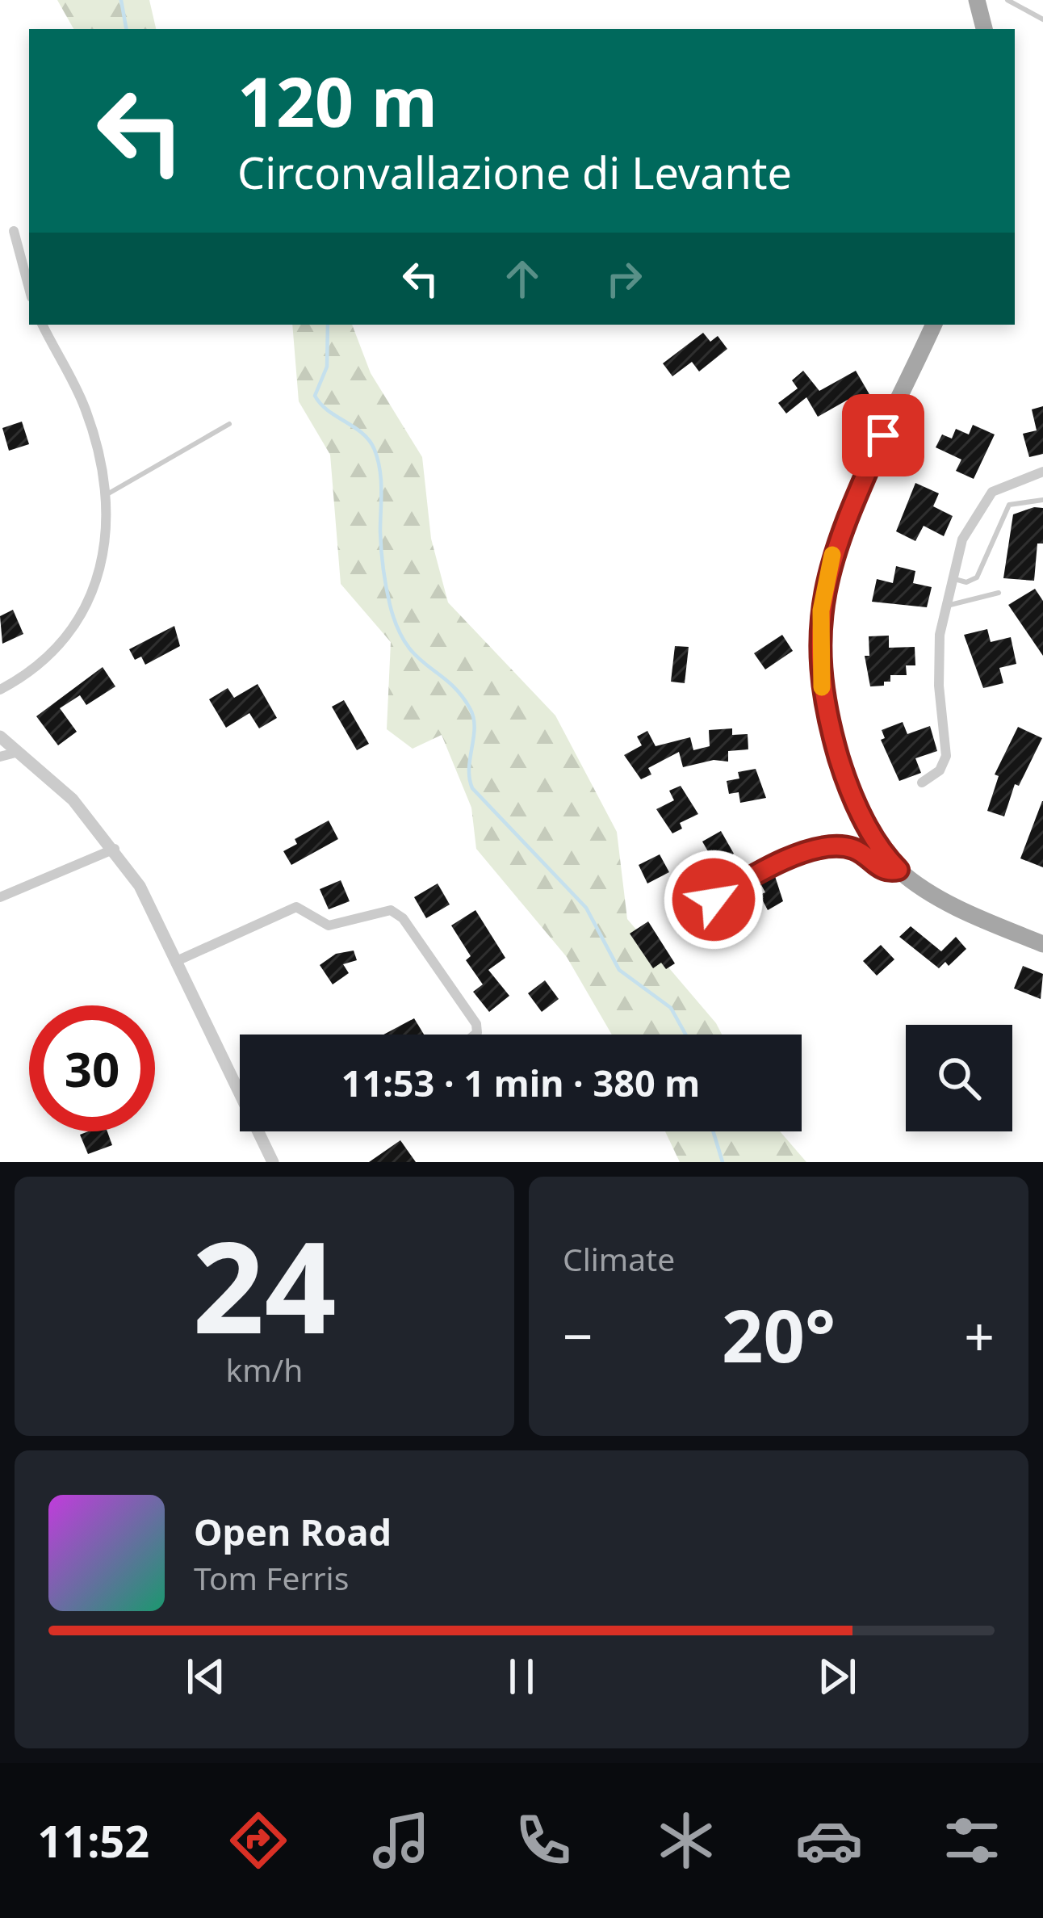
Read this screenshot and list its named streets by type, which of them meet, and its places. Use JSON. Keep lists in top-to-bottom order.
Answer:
{
  "page": {
    "turn": ["120 m", "Circonvallazione di Levante"],
    "limit": "30",
    "trip": "11:53 · 1 min · 380 m",
    "tile": [
      ["24", "km/h"],
      "Climate"
    ],
    "heat": ["−", "20°", "+"],
    "song": ["Open Road", "Tom Ferris"],
    "tabs": "11:52"
  }
}
